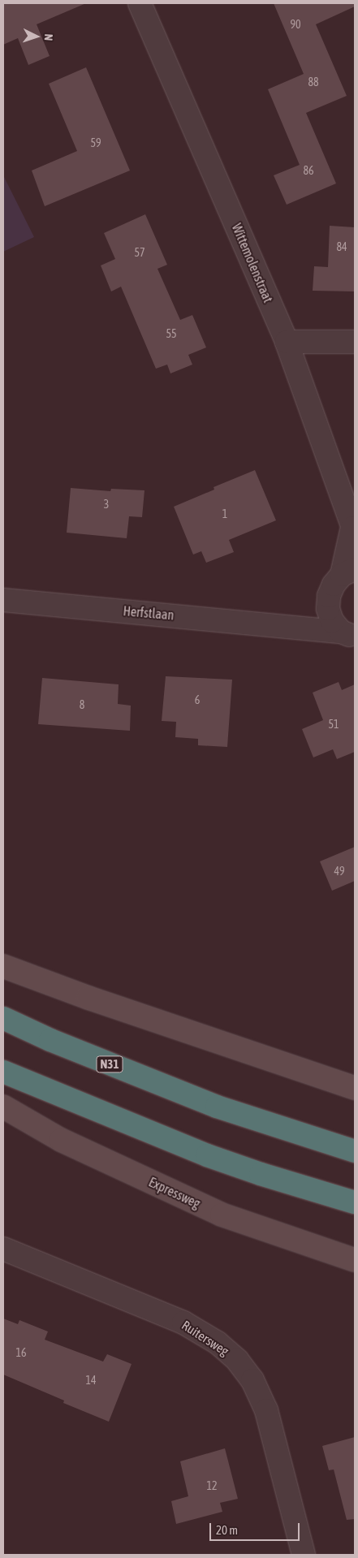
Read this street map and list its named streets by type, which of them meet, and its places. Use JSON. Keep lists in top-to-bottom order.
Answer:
{
  "streets": {
    "highway": ["N31"],
    "street": [
      "Wittemolenstraat",
      "Herfstlaan",
      "Expressweg",
      "Ruitersweg"
    ]
  },
  "house_numbers": [
    "90",
    "88",
    "59",
    "86",
    "84",
    "57",
    "55",
    "3",
    "1",
    "6",
    "8",
    "51",
    "49",
    "16",
    "14",
    "12"
  ],
  "scale_bar": "20 m",
  "north": "right"
}
